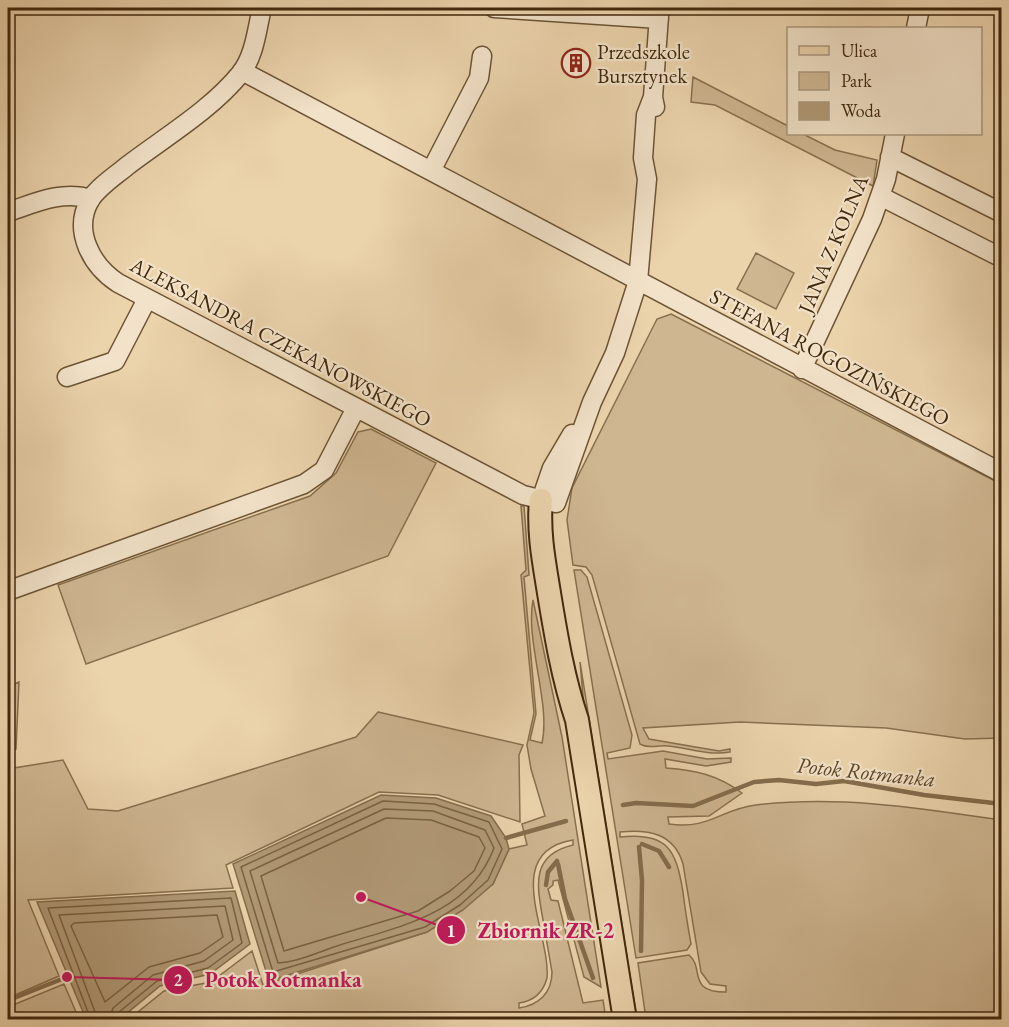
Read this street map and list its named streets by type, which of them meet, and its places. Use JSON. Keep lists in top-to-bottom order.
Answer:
{
  "streets": {
    "street": ["JANA Z KOLNA", "ALEKSANDRA CZEKANOWSKIEGO", "STEFANA ROGOZIŃSKIEGO"]
  },
  "crossings": [
    ["JANA Z KOLNA", "STEFANA ROGOZIŃSKIEGO"]
  ],
  "water": ["Potok Rotmanka"],
  "places": {
    "building": ["Przedszkole Bursztynek"],
    "other": ["Zbiornik ZR-2", "Potok Rotmanka"]
  },
  "legend": ["Ulica", "Park", "Woda"]
}
